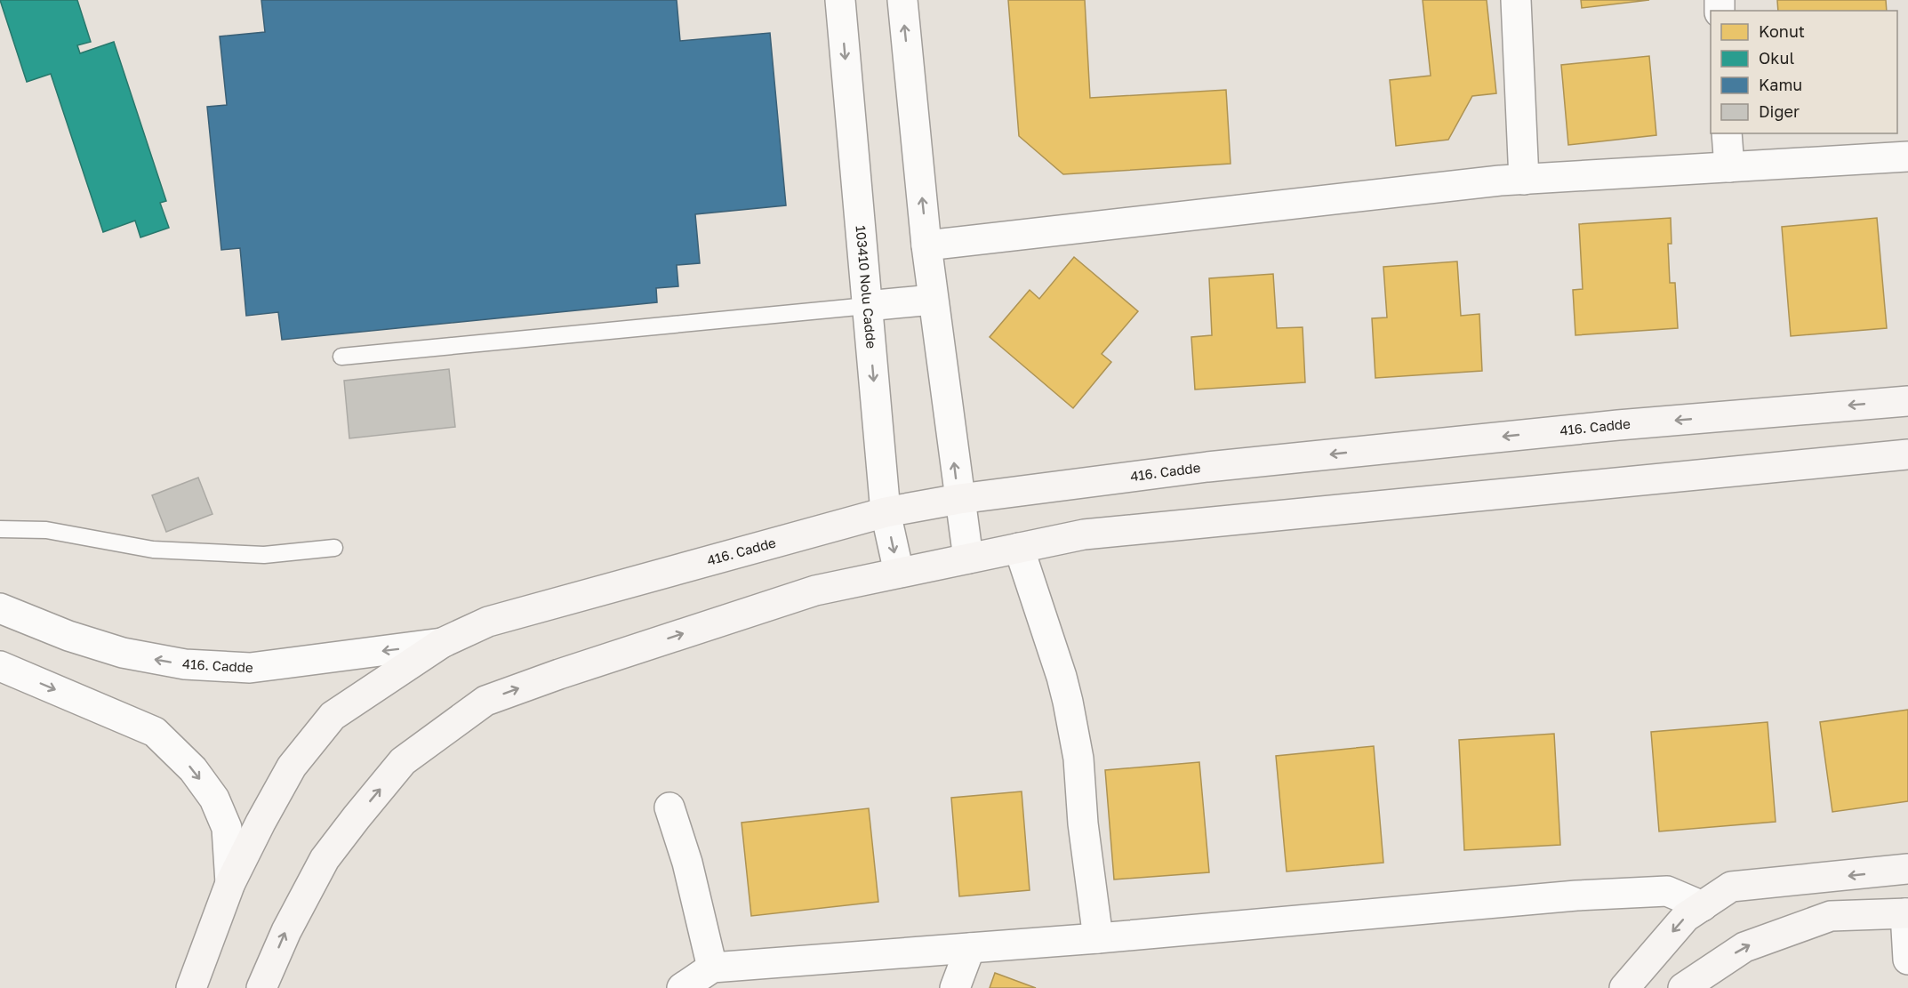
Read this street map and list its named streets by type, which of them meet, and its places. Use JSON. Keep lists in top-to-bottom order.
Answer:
{
  "streets": {
    "main road": ["416. Cadde"],
    "street": ["103410 Nolu Cadde"]
  },
  "crossings": [
    ["103410 Nolu Cadde", "416. Cadde"]
  ],
  "legend": [
    "Konut",
    "Okul",
    "Kamu",
    "Diğer"
  ]
}
